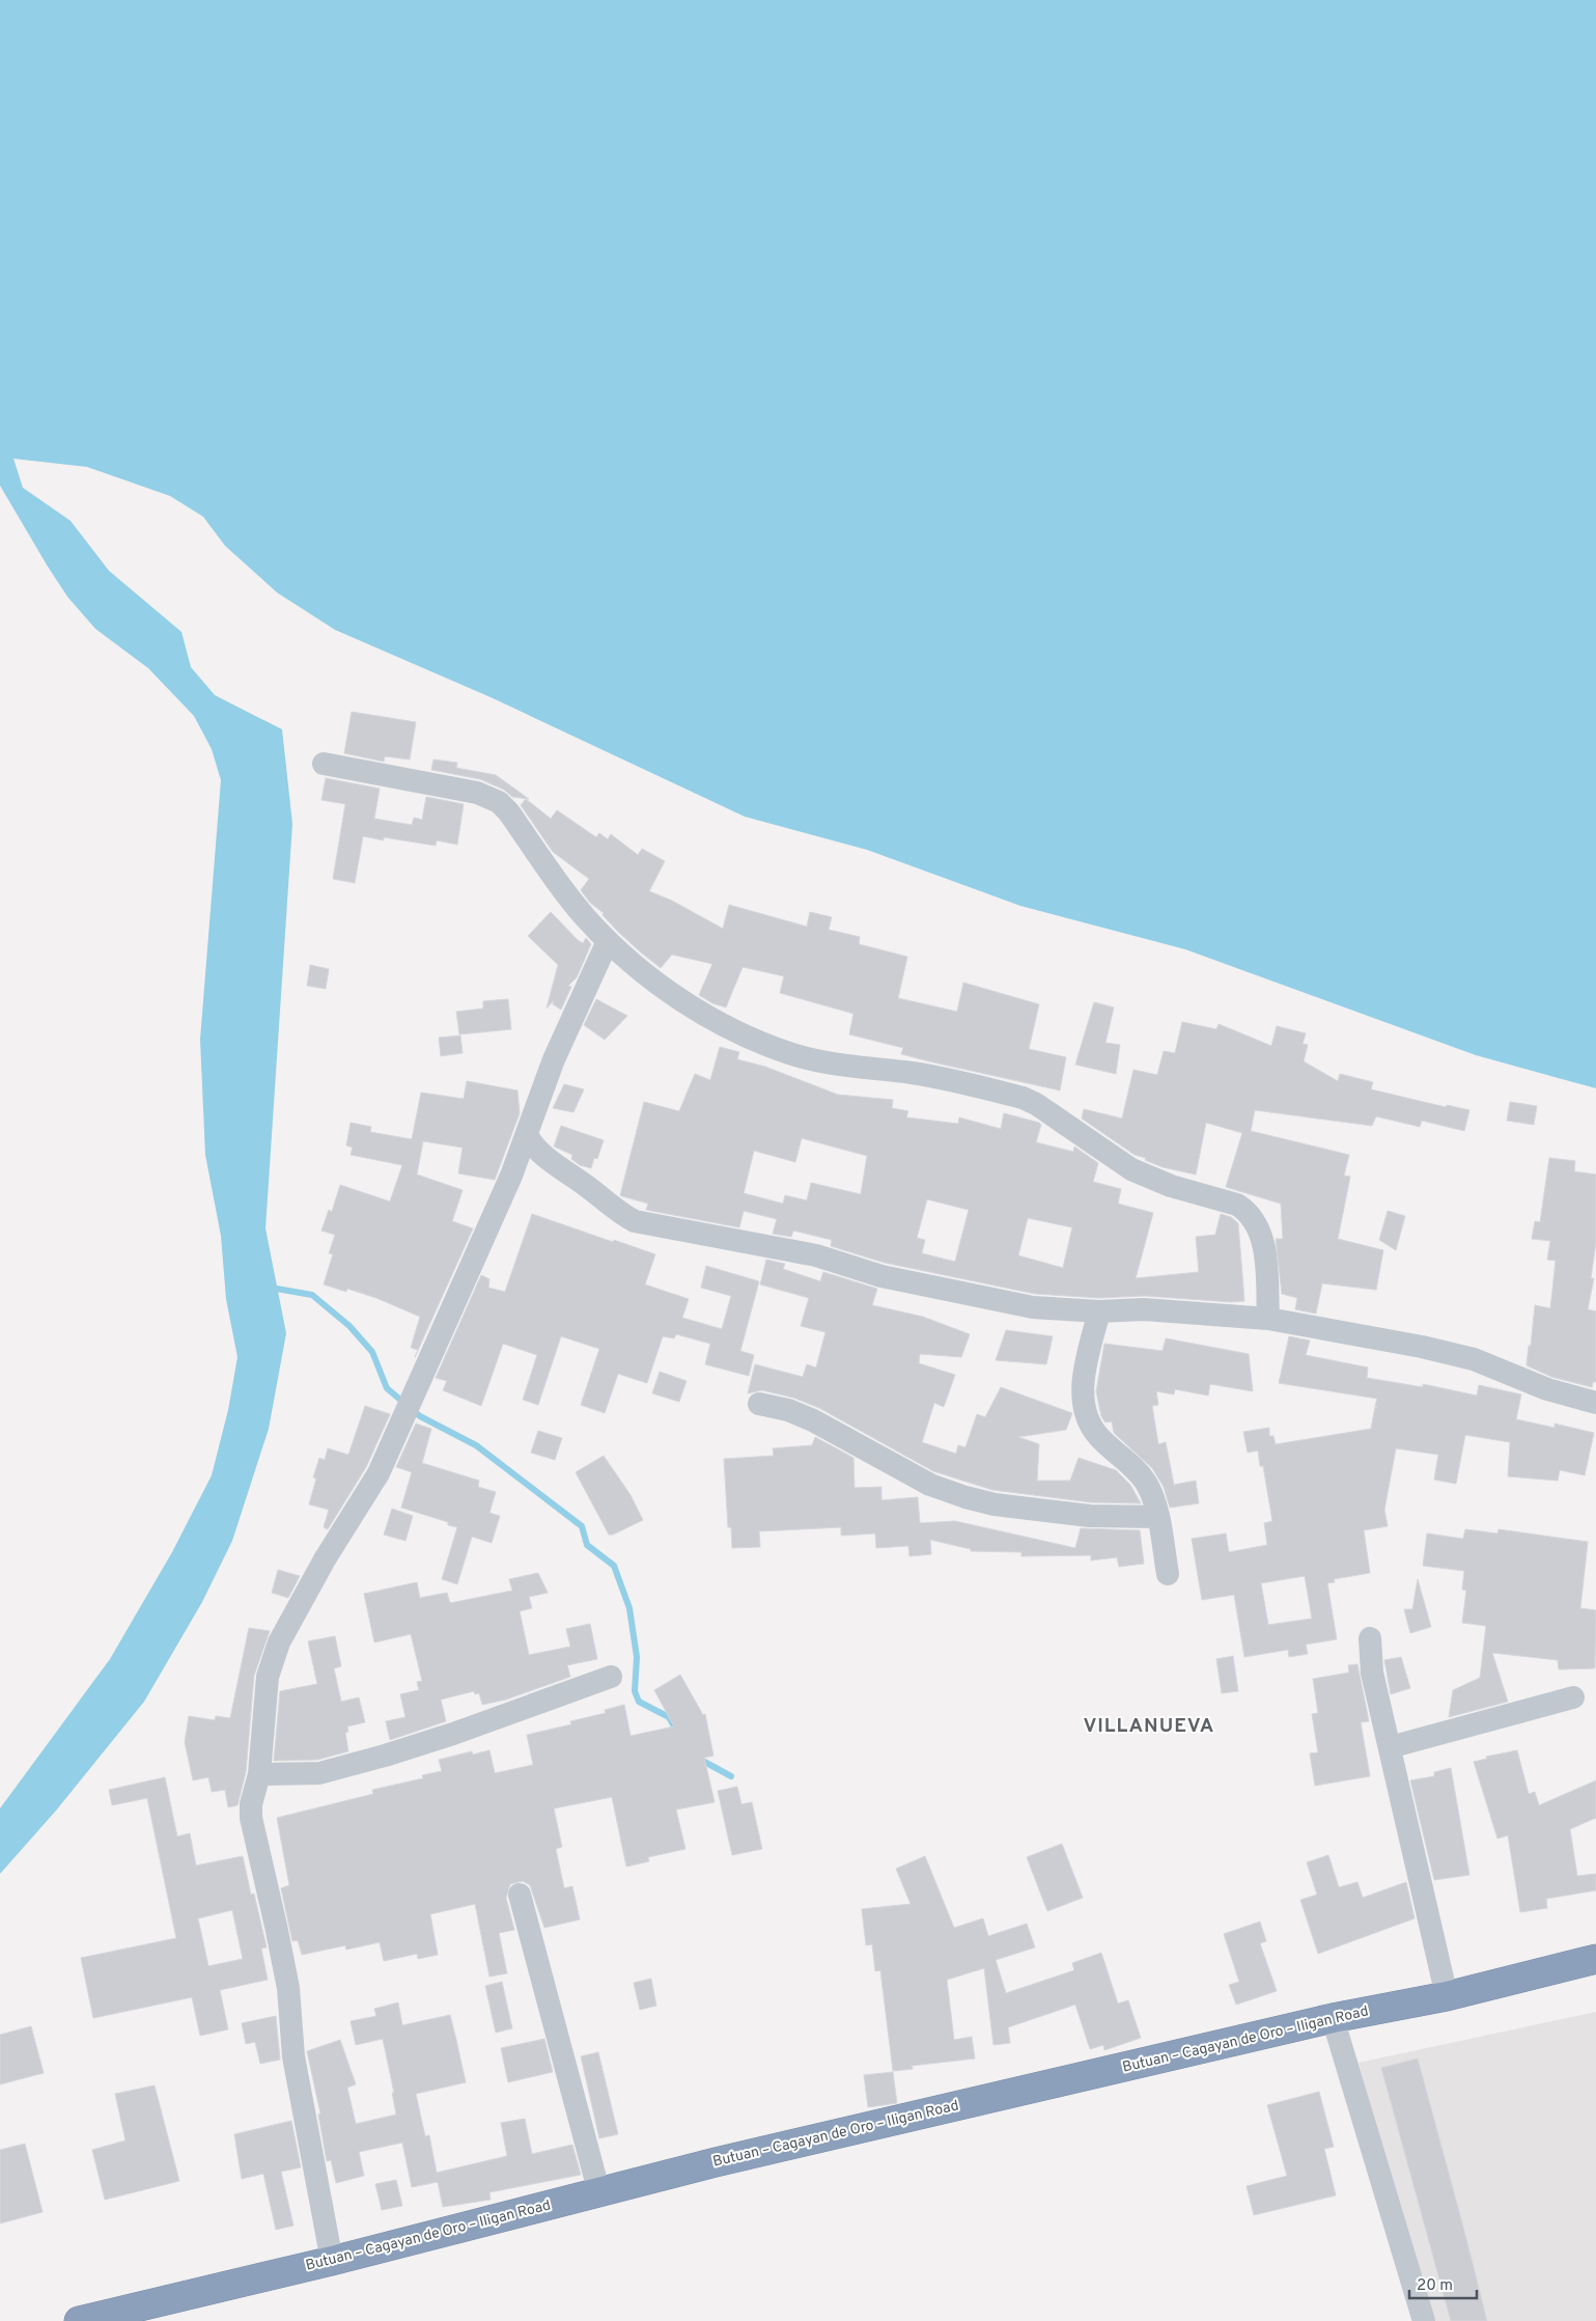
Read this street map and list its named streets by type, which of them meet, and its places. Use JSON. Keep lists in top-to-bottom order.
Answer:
{
  "streets": {
    "highway": ["Butuan – Cagayan de Oro – Iligan Road"]
  },
  "districts": ["VILLANUEVA"],
  "scale_bar": "20 m"
}
